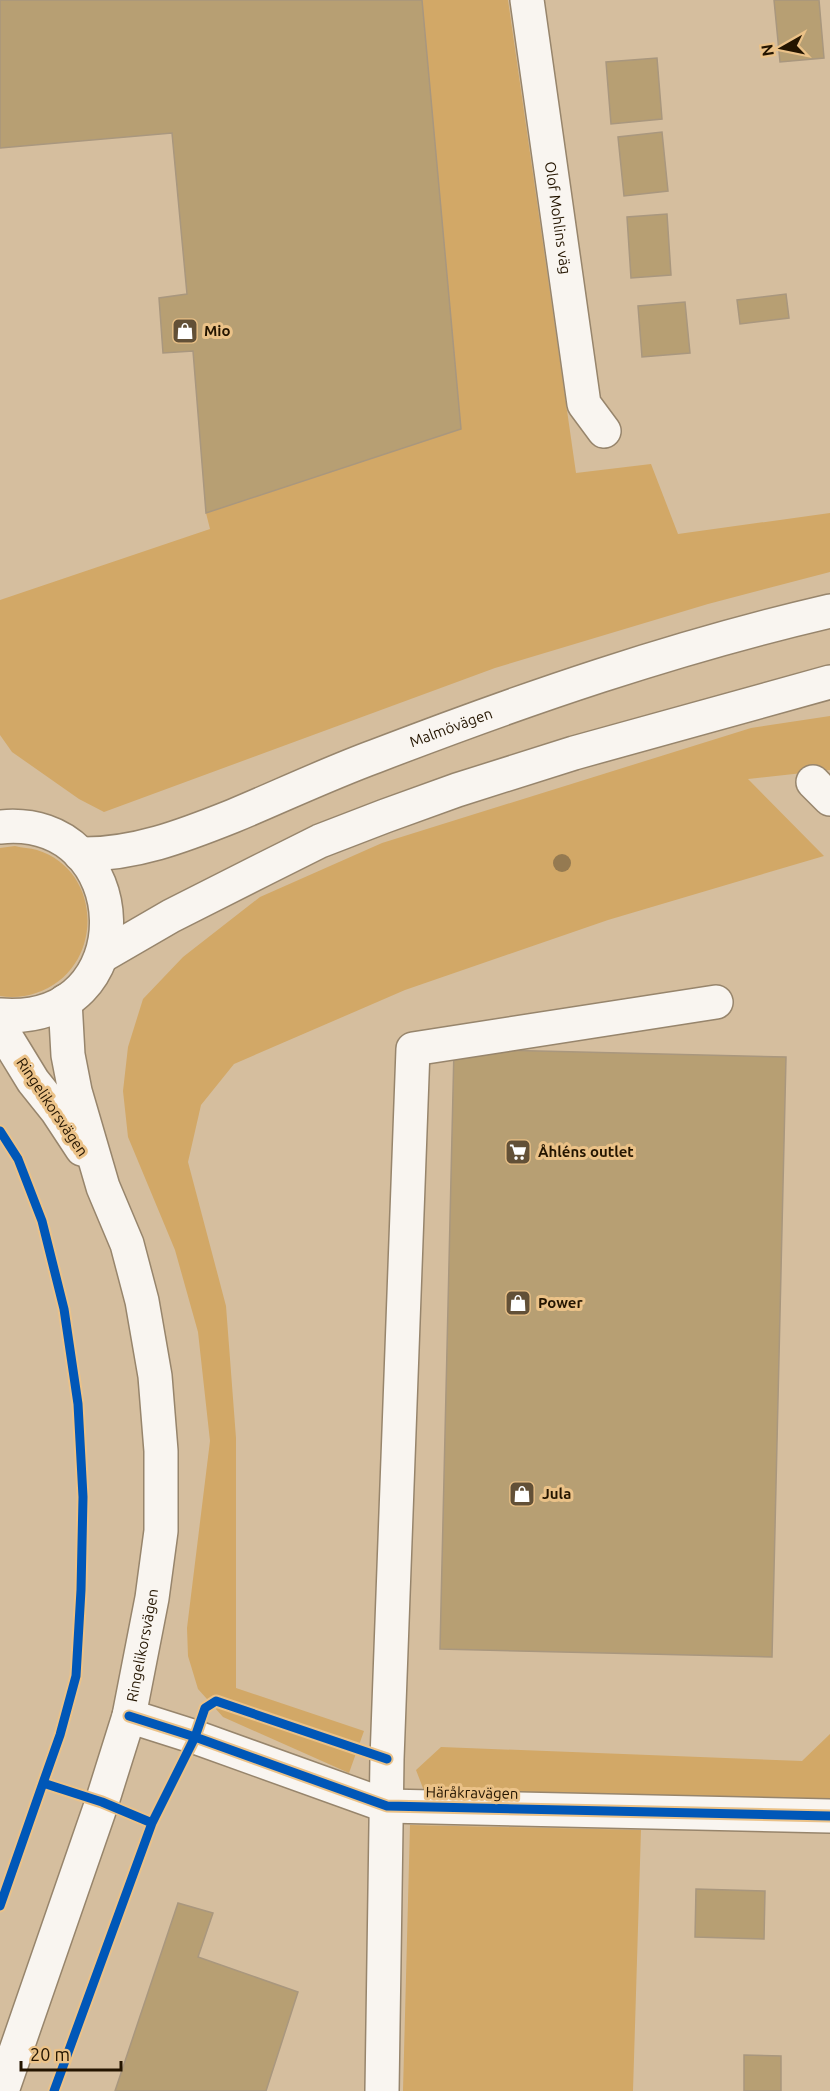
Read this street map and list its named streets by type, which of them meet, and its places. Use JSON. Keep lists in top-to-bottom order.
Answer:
{
  "streets": {
    "main road": [
      "Olof Mohlins väg",
      "Malmövägen",
      "Ringelikorsvägen",
      "Häråkravägen"
    ]
  },
  "crossings": [
    ["Ringelikorsvägen", "Häråkravägen"]
  ],
  "places": {
    "shop": ["Mio", "Power", "Jula"],
    "supermarket": ["Åhléns outlet"]
  },
  "scale_bar": "20 m",
  "north": "left"
}
